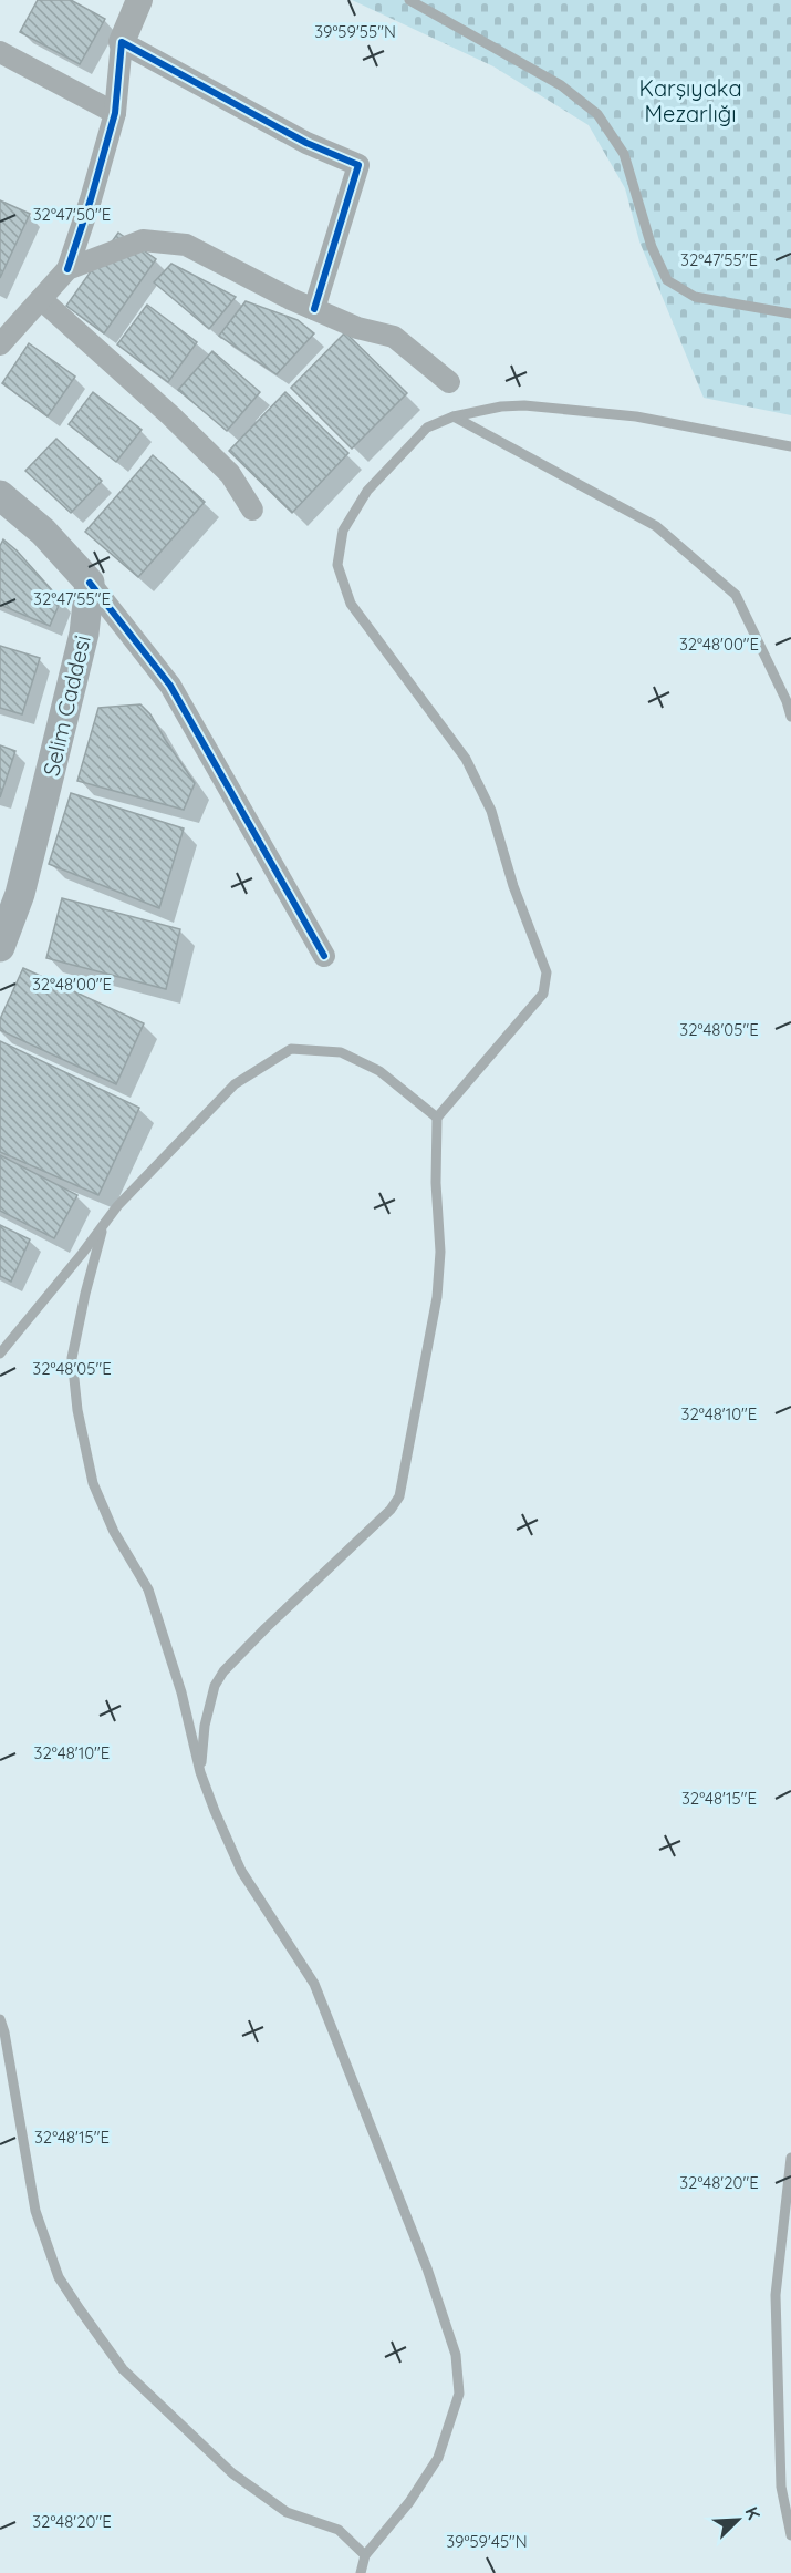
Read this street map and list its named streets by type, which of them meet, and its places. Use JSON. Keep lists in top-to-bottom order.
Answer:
{
  "streets": {
    "main road": ["Selim Caddesi"]
  },
  "parks": ["Karşıyaka Mezarlığı"],
  "north": "top right",
  "coordinates": [
    "39°59'55\"N",
    "32°47'50\"E",
    "32°47'55\"E",
    "32°48'00\"E",
    "32°48'05\"E",
    "32°48'10\"E",
    "32°48'15\"E",
    "32°48'20\"E",
    "39°59'45\"N"
  ]
}
